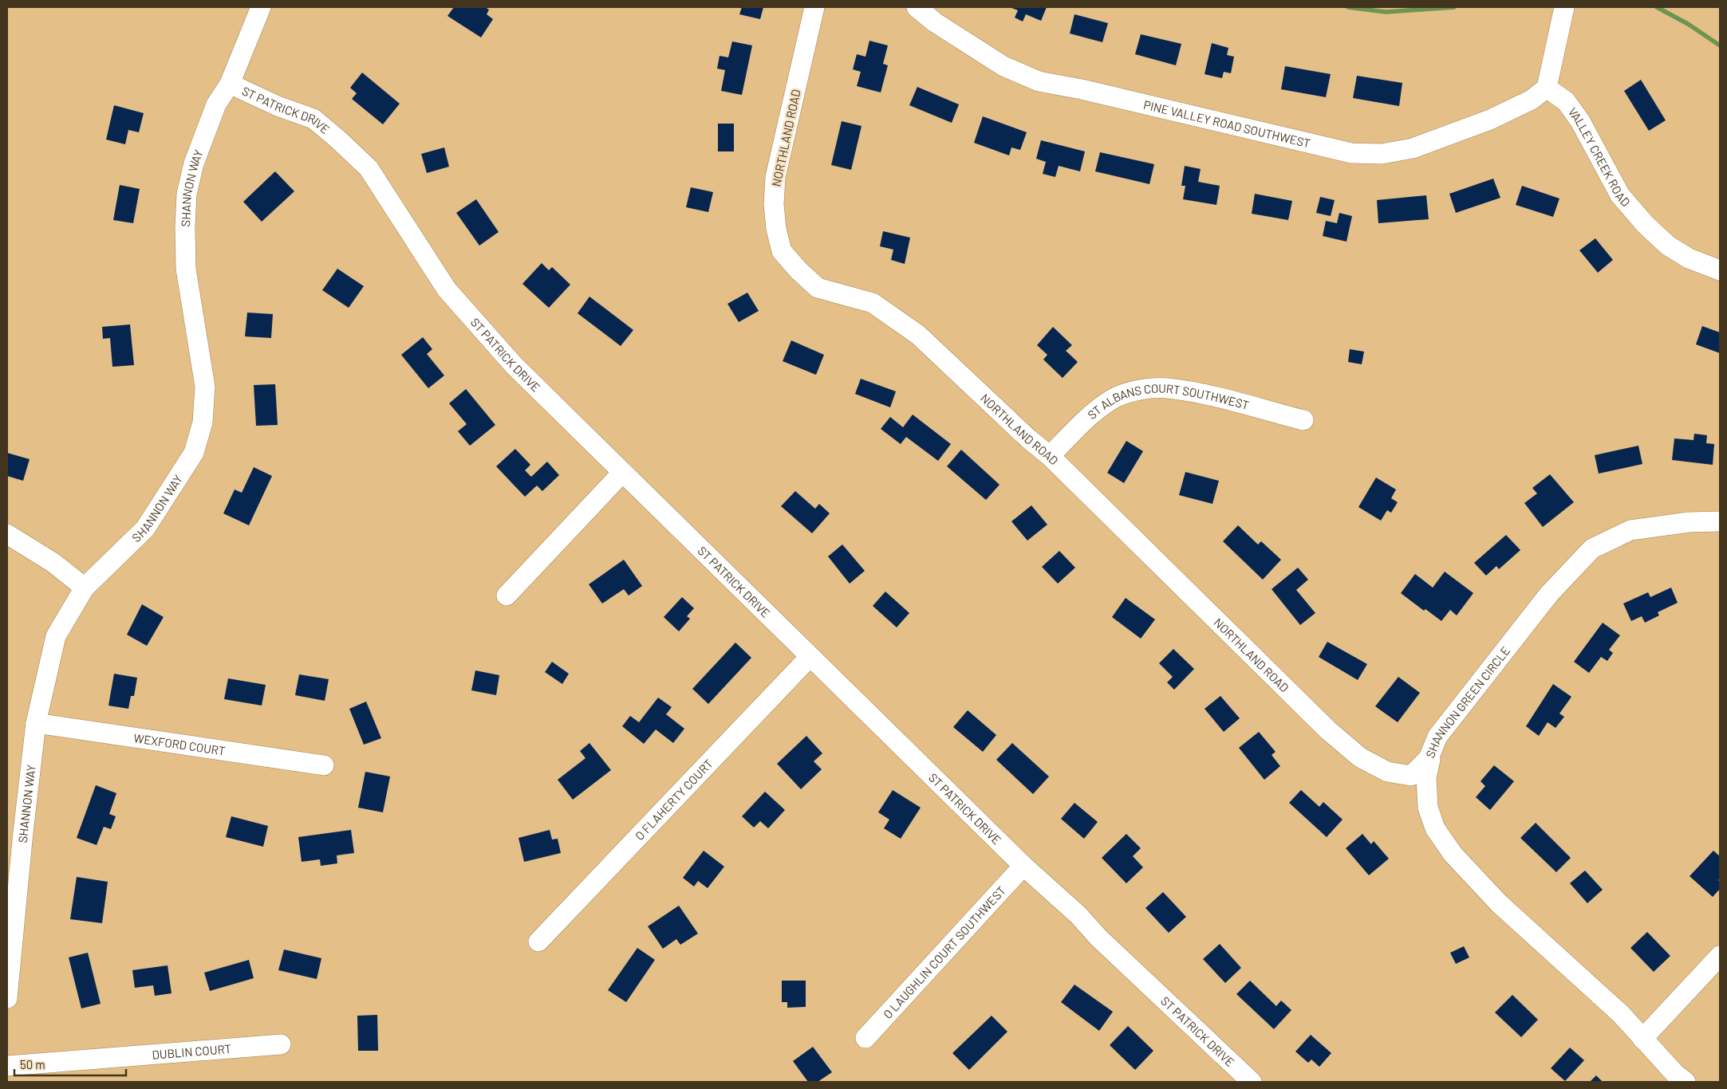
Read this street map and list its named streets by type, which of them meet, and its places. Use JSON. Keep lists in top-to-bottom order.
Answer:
{
  "streets": {
    "street": [
      "ST PATRICK DRIVE",
      "PINE VALLEY ROAD SOUTHWEST",
      "NORTHLAND ROAD",
      "VALLEY CREEK ROAD",
      "SHANNON WAY",
      "ST ALBANS COURT SOUTHWEST",
      "SHANNON GREEN CIRCLE",
      "WEXFORD COURT",
      "O FLAHERTY COURT",
      "O LAUGHLIN COURT SOUTHWEST",
      "DUBLIN COURT"
    ]
  },
  "crossings": [
    ["ST PATRICK DRIVE", "SHANNON WAY"],
    ["ST PATRICK DRIVE", "O FLAHERTY COURT"],
    ["ST PATRICK DRIVE", "O LAUGHLIN COURT SOUTHWEST"],
    ["PINE VALLEY ROAD SOUTHWEST", "VALLEY CREEK ROAD"],
    ["NORTHLAND ROAD", "ST ALBANS COURT SOUTHWEST"],
    ["NORTHLAND ROAD", "SHANNON GREEN CIRCLE"],
    ["SHANNON WAY", "WEXFORD COURT"]
  ],
  "scale_bar": "50 m"
}
